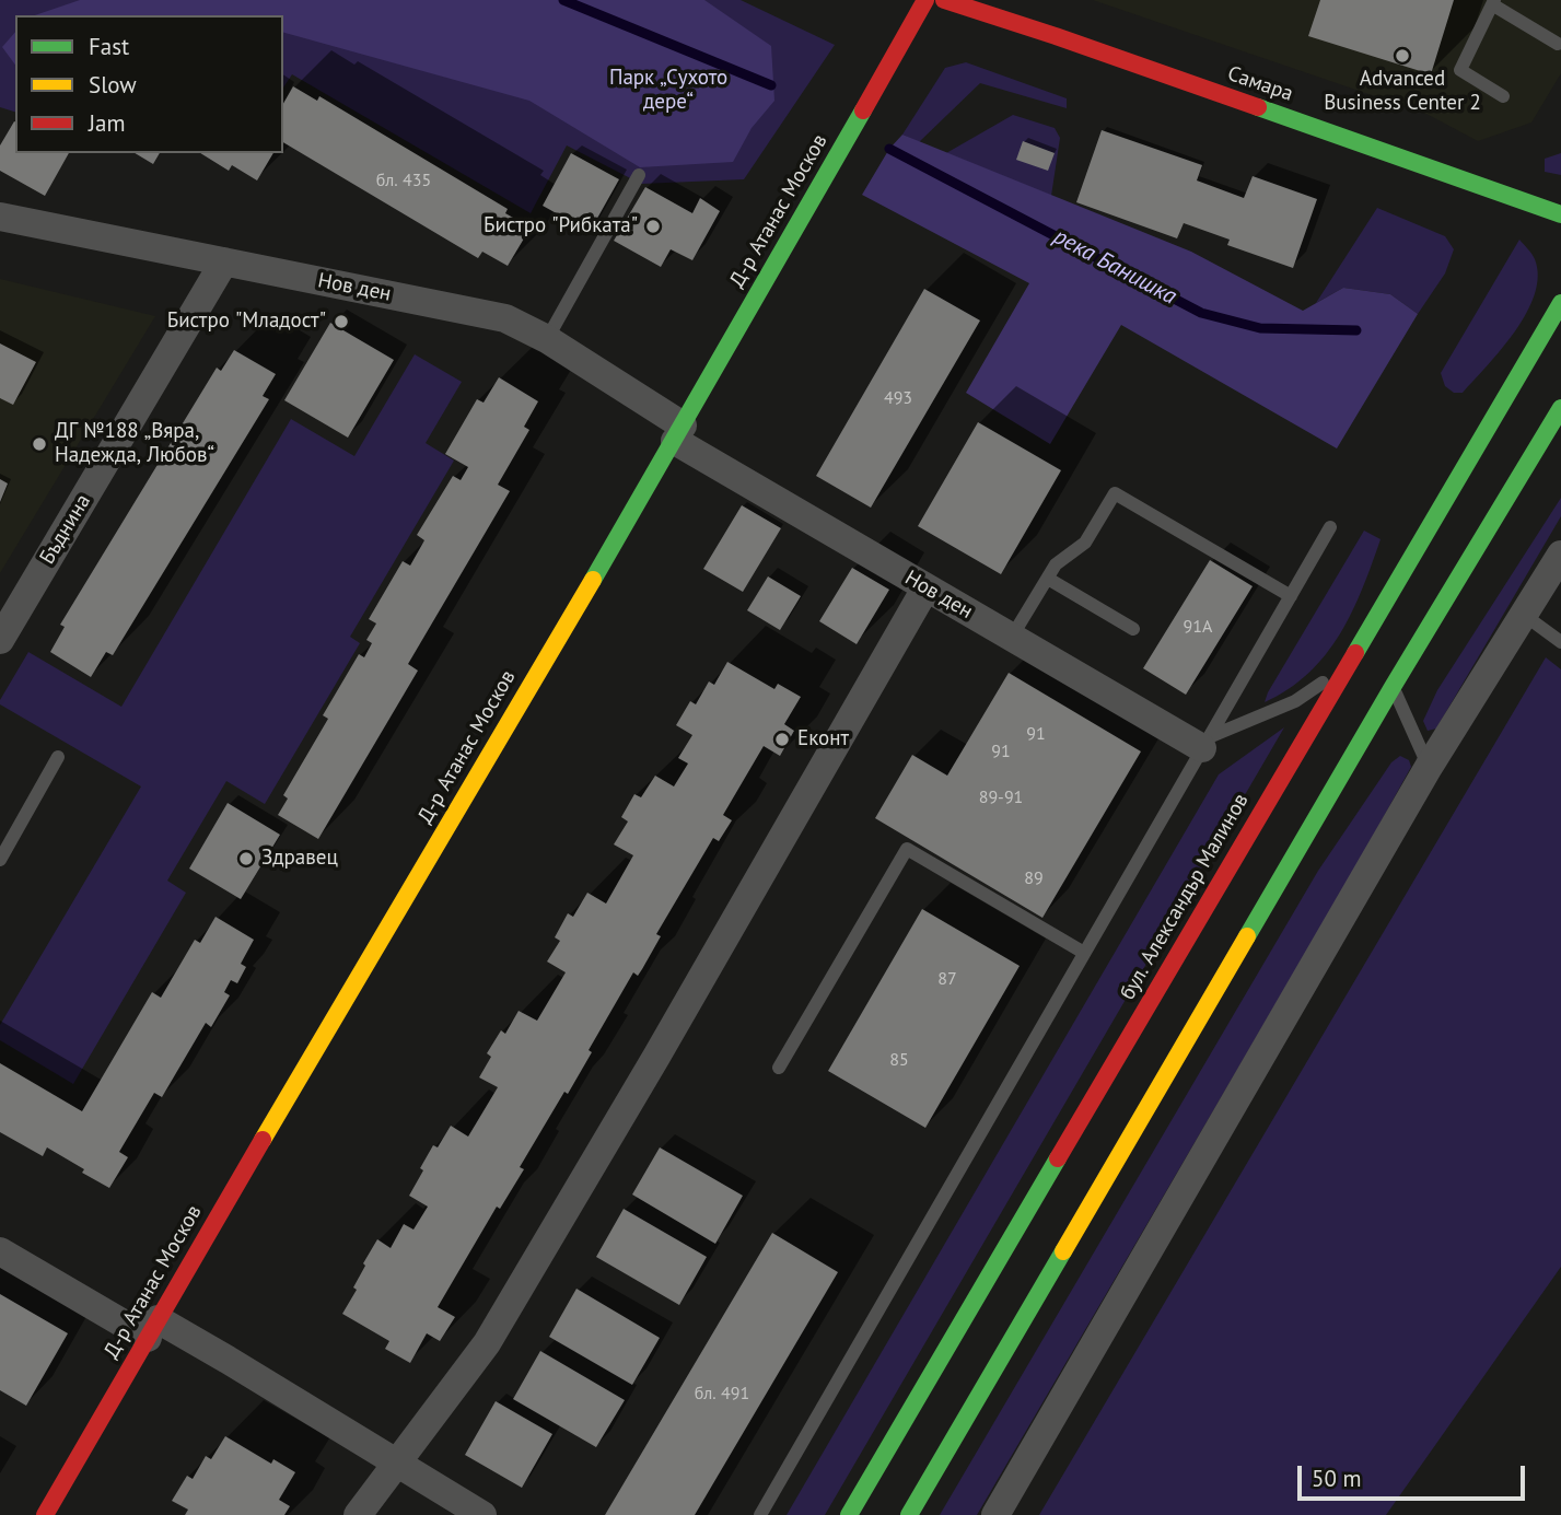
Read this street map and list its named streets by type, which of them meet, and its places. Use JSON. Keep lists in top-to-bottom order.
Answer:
{
  "streets": {
    "main road": ["Самара", "Д-р Атанас Москов", "бул. Александър Малинов"],
    "street": ["Нов ден", "Бъднина"]
  },
  "crossings": [
    ["Д-р Атанас Москов", "Нов ден"],
    ["Нов ден", "Бъднина"]
  ],
  "water": ["река Банишка"],
  "parks": ["Парк „Сухото дере“"],
  "places": [
    "Advanced Business Center 2",
    "Бистро \"Рибката\"",
    "Бистро \"Младост\"",
    "ДГ №188 „Вяра, Надежда, Любов“",
    "Еконт",
    "Здравец"
  ],
  "house_numbers": [
    "бл. 435",
    "493",
    "91А",
    "91",
    "91",
    "89-91",
    "89",
    "87",
    "85",
    "бл. 491"
  ],
  "legend": ["Fast", "Slow", "Jam"],
  "scale_bar": "50 m"
}
